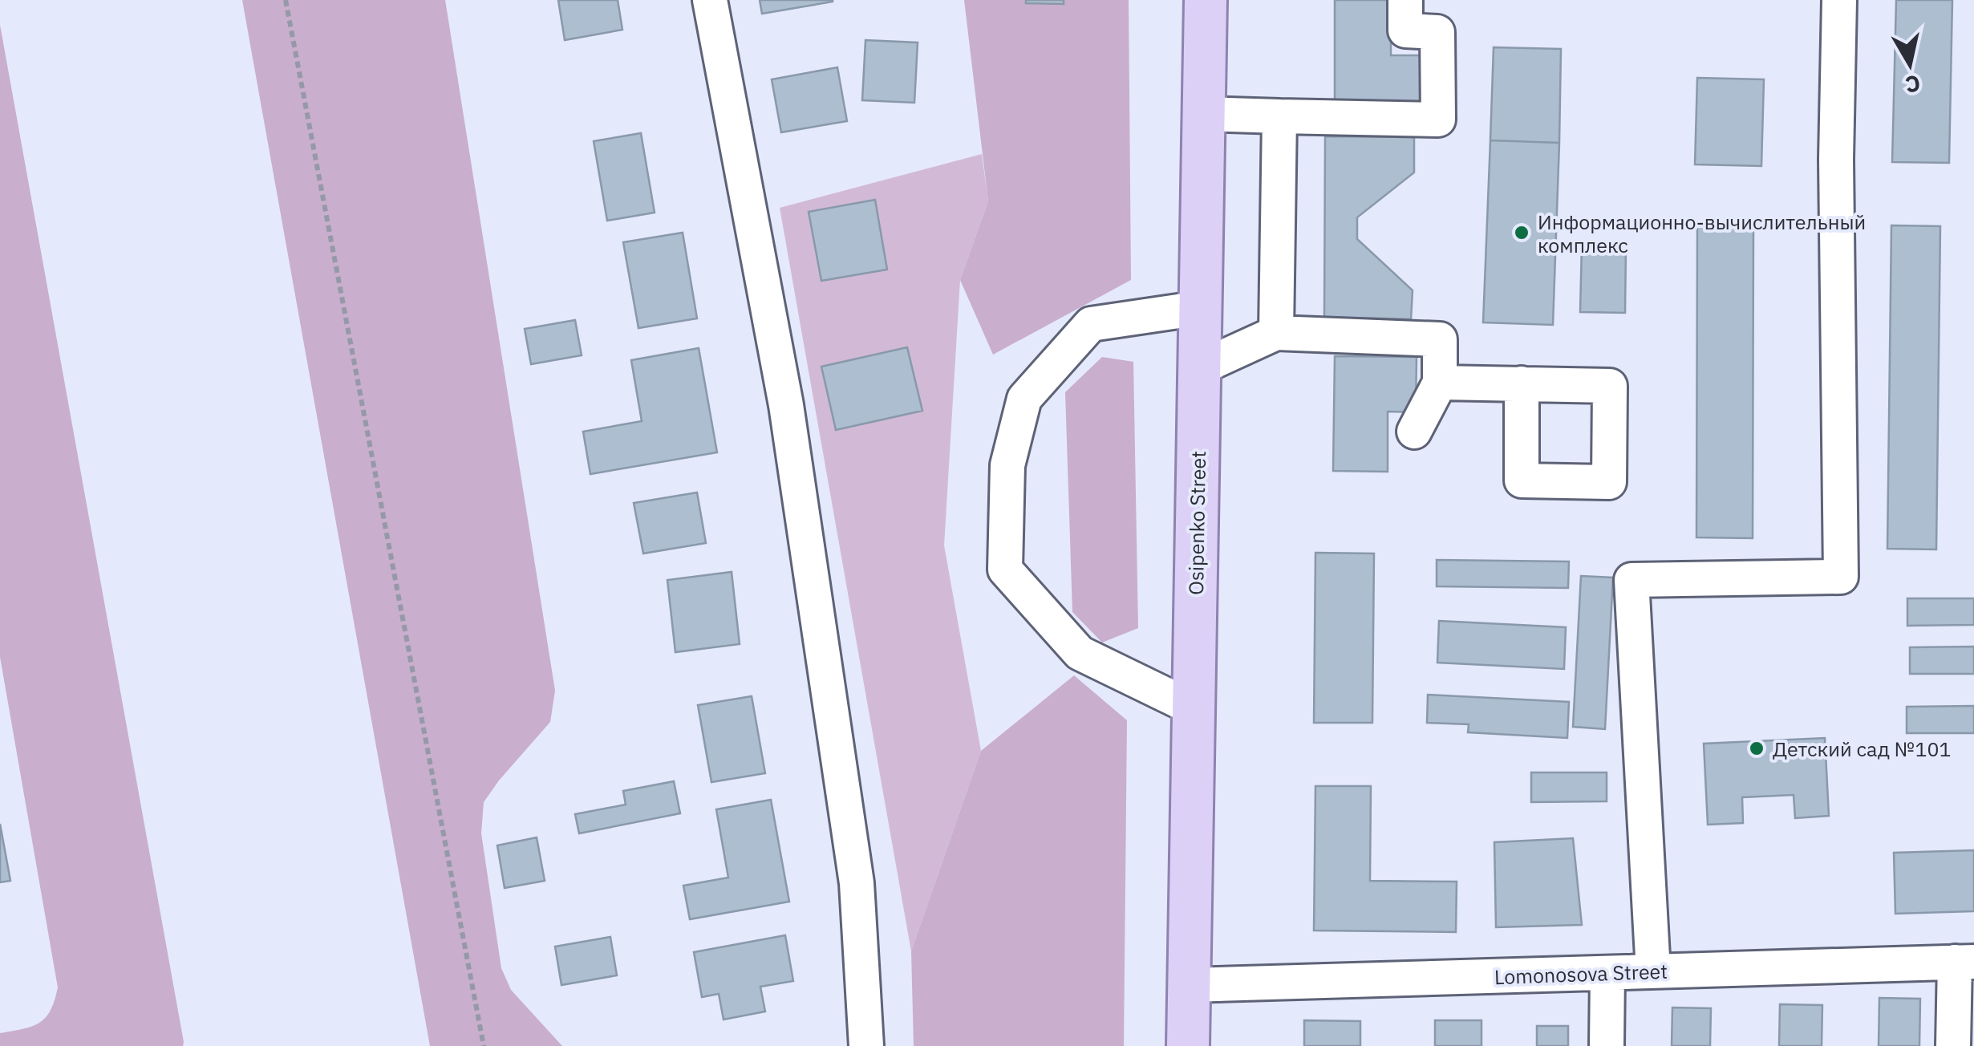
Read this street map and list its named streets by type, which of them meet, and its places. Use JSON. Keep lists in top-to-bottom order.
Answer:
{
  "streets": {
    "main road": ["Osipenko Street"],
    "street": ["Lomonosova Street"]
  },
  "crossings": [
    ["Osipenko Street", "Lomonosova Street"]
  ],
  "places": ["Информационно-вычислительный комплекс", "Детский сад №101"],
  "north": "bottom"
}
